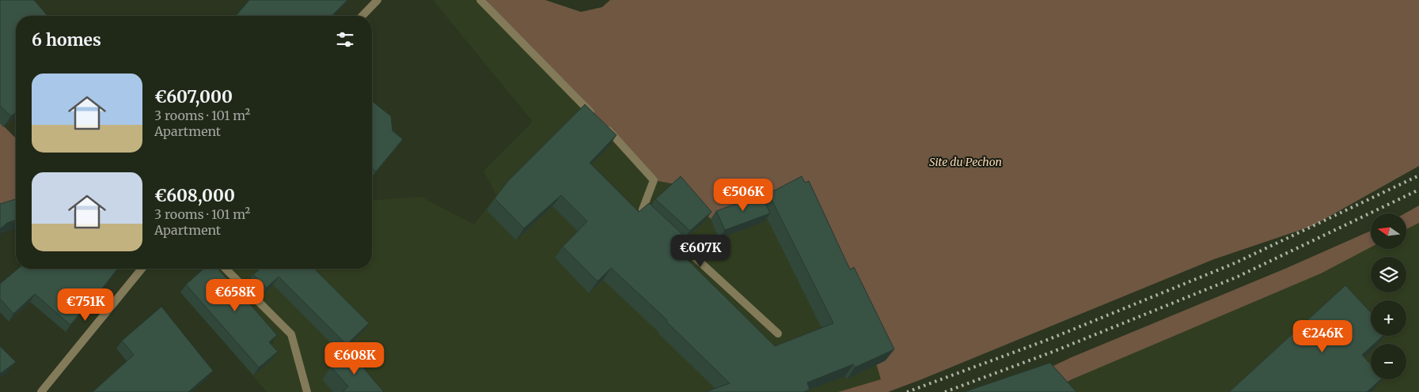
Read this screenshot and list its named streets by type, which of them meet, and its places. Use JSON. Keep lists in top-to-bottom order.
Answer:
{
  "parks": ["Site du Pechon"],
  "north": "left",
  "page": {
    "heading": "6 homes",
    "list": [
      {
        "name": "€607,000",
        "note": "3 rooms · 101 m² · Apartment"
      },
      {
        "name": "€608,000",
        "note": "3 rooms · 101 m² · Apartment"
      }
    ],
    "price": [
      "€506K",
      "€607K",
      "€658K",
      "€751K",
      "€246K",
      "€608K"
    ],
    "map_buttons": ["+", "−"]
  }
}
